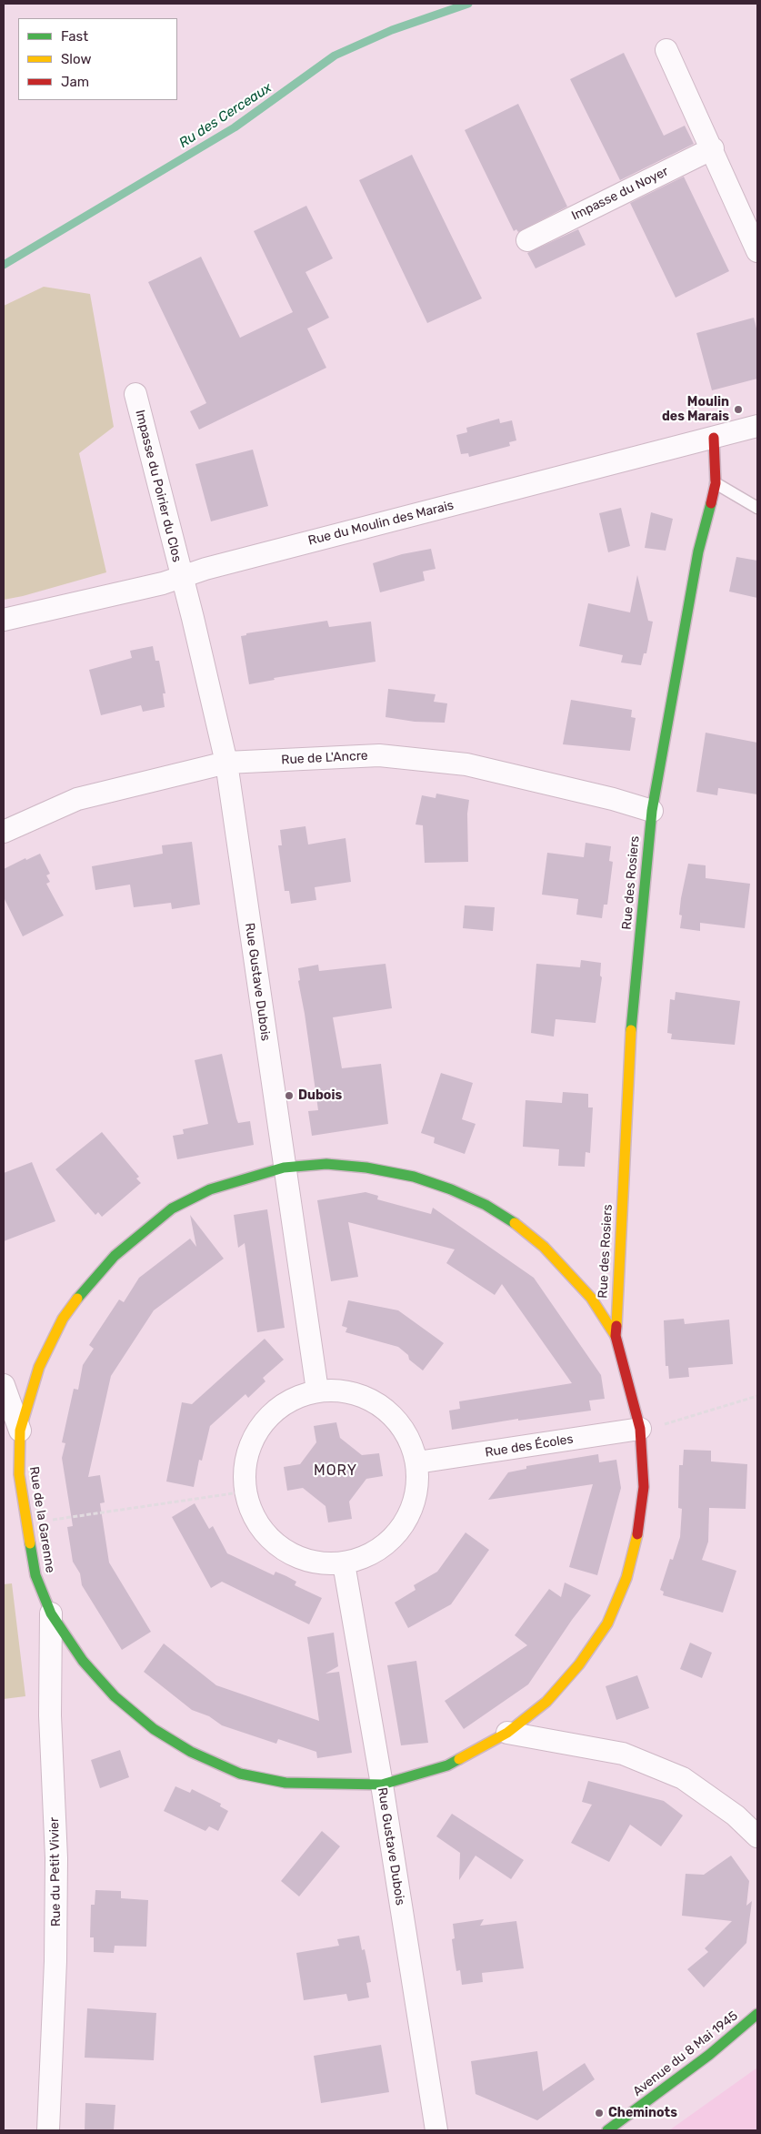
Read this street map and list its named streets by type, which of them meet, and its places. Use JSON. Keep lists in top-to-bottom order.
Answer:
{
  "streets": {
    "street": [
      "Impasse du Noyer",
      "Impasse du Poirier du Clos",
      "Rue du Moulin des Marais",
      "Rue de L'Ancre",
      "Rue des Rosiers",
      "Rue Gustave Dubois",
      "Rue des Écoles",
      "Rue de la Garenne",
      "Rue du Petit Vivier",
      "Avenue du 8 Mai 1945"
    ]
  },
  "crossings": [
    ["Impasse du Poirier du Clos", "Rue du Moulin des Marais"],
    ["Impasse du Poirier du Clos", "Rue Gustave Dubois"],
    ["Rue du Moulin des Marais", "Rue des Rosiers"],
    ["Rue du Moulin des Marais", "Rue Gustave Dubois"],
    ["Rue de L'Ancre", "Rue des Rosiers"],
    ["Rue de L'Ancre", "Rue Gustave Dubois"],
    ["Rue des Rosiers", "Rue de la Garenne"],
    ["Rue Gustave Dubois", "Rue de la Garenne"],
    ["Rue des Écoles", "Rue de la Garenne"],
    ["Rue de la Garenne", "Rue du Petit Vivier"]
  ],
  "districts": ["MORY"],
  "water": ["Ru des Cerceaux"],
  "places": ["Moulin des Marais", "Dubois", "Cheminots"],
  "legend": ["Fast", "Slow", "Jam"]
}
